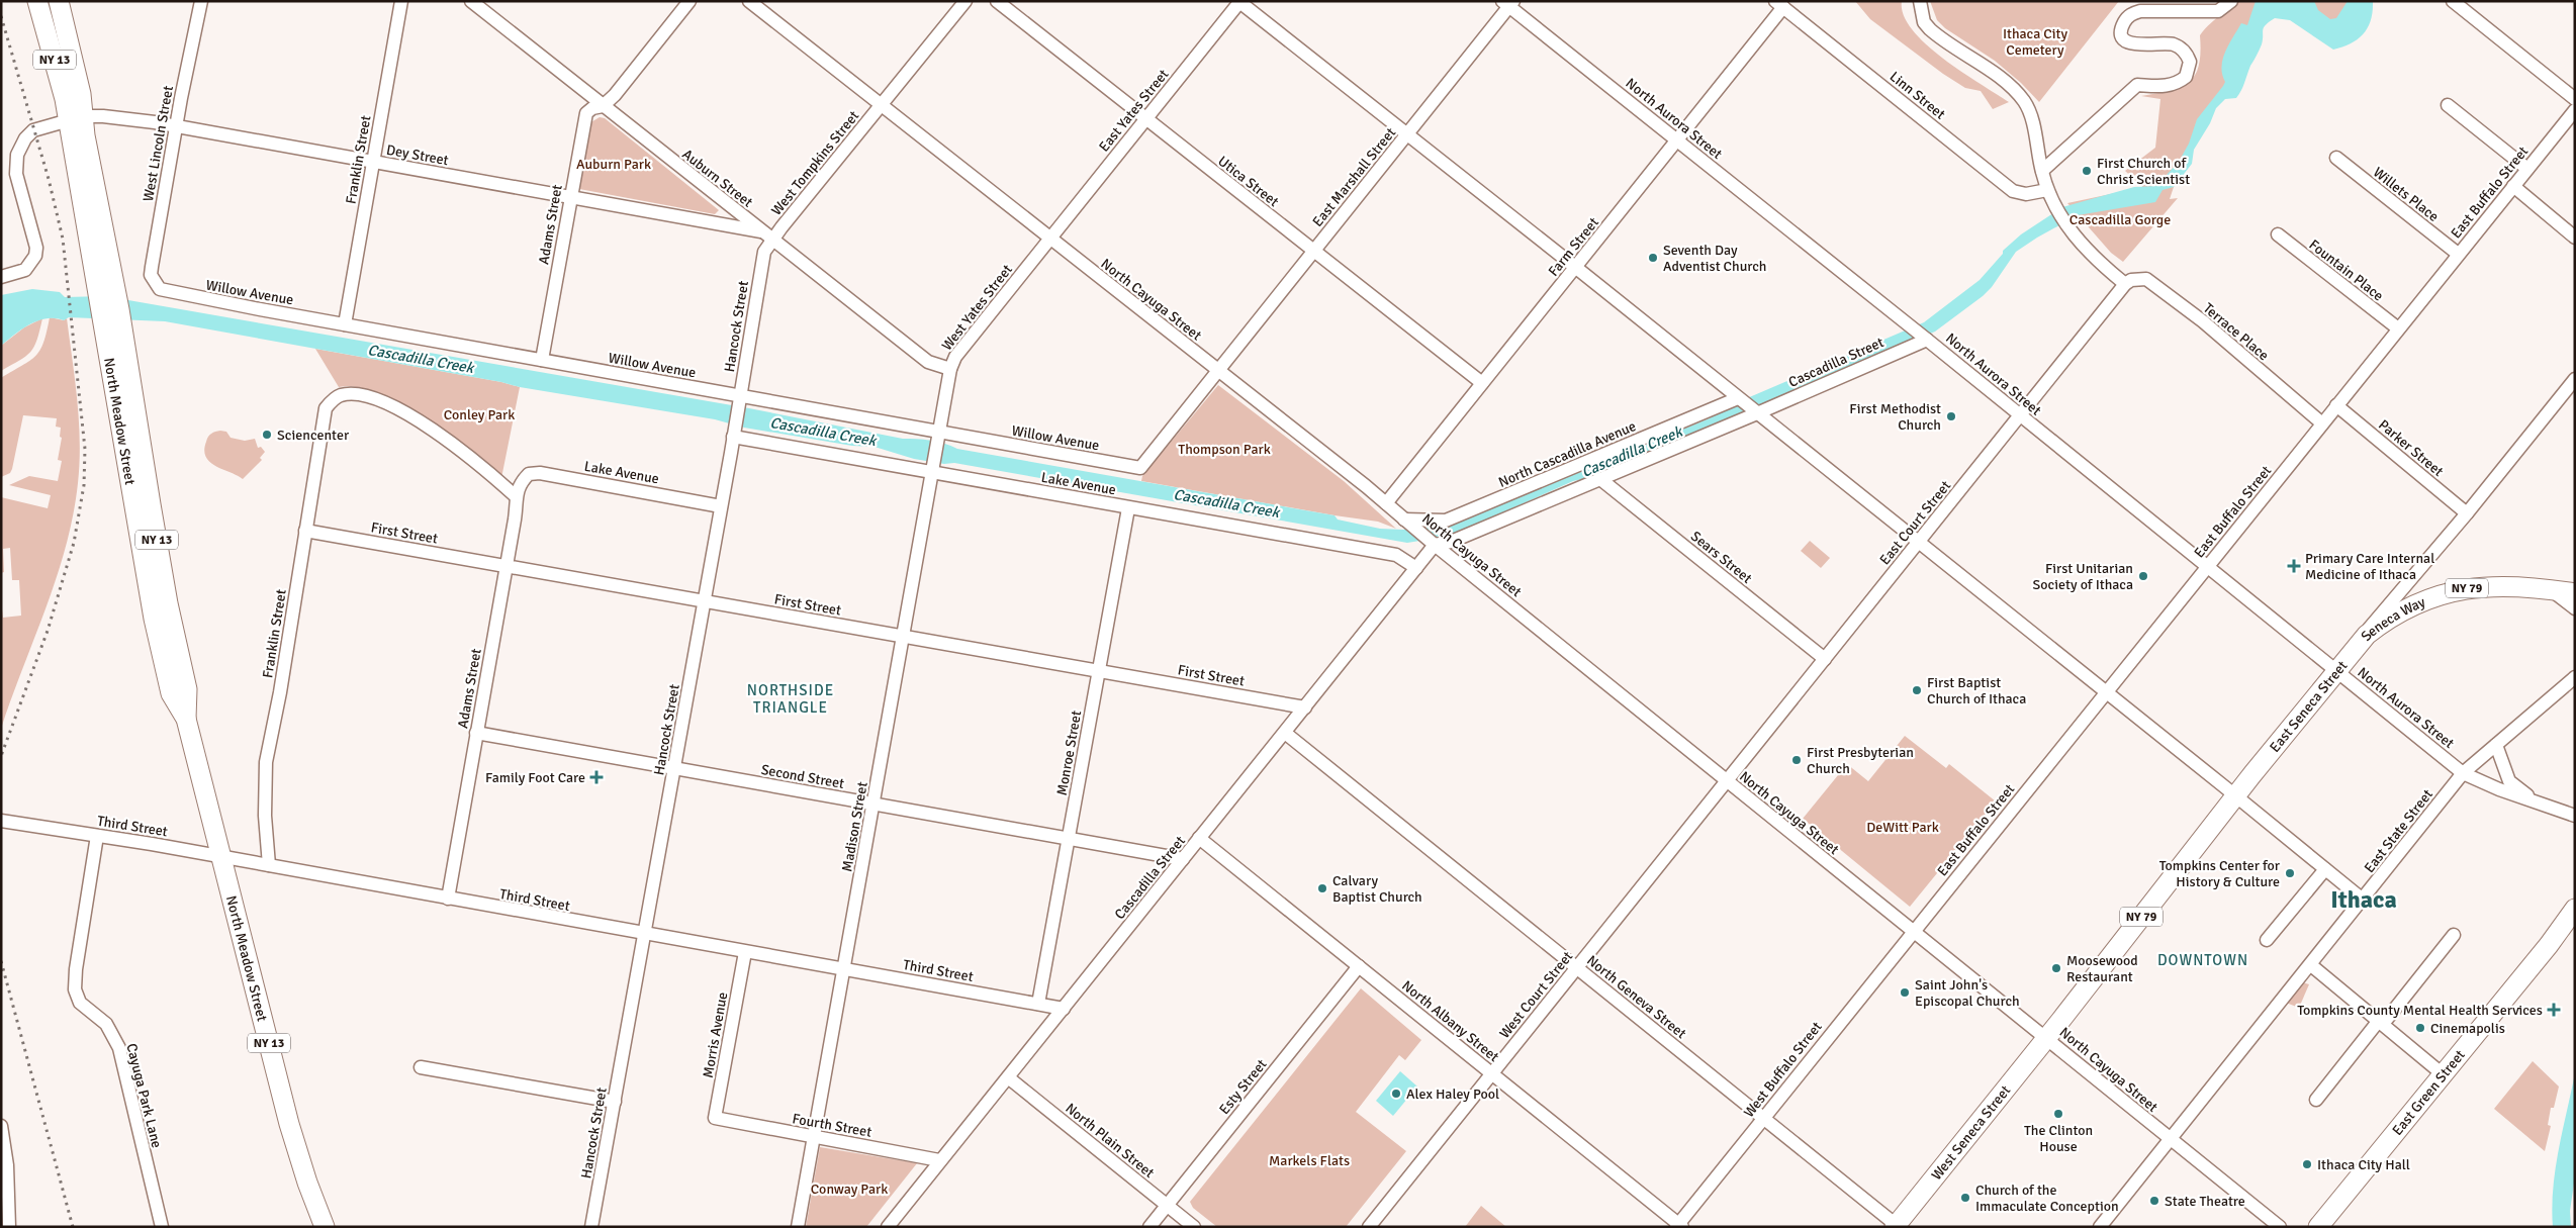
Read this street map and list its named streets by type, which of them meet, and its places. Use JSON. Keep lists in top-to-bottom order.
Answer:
{
  "streets": {
    "highway": [
      "NY 13",
      "North Meadow Street",
      "NY 79",
      "Seneca Way",
      "East Seneca Street",
      "East Green Street",
      "West Seneca Street"
    ],
    "street": [
      "Linn Street",
      "East Yates Street",
      "North Aurora Street",
      "West Lincoln Street",
      "Dey Street",
      "Franklin Street",
      "West Tompkins Street",
      "East Marshall Street",
      "Auburn Street",
      "Utica Street",
      "East Buffalo Street",
      "Willets Place",
      "Adams Street",
      "Farm Street",
      "Fountain Place",
      "Willow Avenue",
      "North Cayuga Street",
      "West Yates Street",
      "Hancock Street",
      "Terrace Place",
      "Cascadilla Street",
      "Parker Street",
      "North Cascadilla Avenue",
      "Lake Avenue",
      "East Court Street",
      "First Street",
      "Sears Street",
      "Monroe Street",
      "Second Street",
      "Third Street",
      "Madison Street",
      "East State Street",
      "West Court Street",
      "North Geneva Street",
      "North Albany Street",
      "Morris Avenue",
      "West Buffalo Street",
      "Esty Street",
      "Cayuga Park Lane",
      "Fourth Street",
      "North Plain Street"
    ]
  },
  "crossings": [
    ["NY 13", "Dey Street"],
    ["NY 13", "North Meadow Street"],
    ["Linn Street", "Farm Street"],
    ["East Yates Street", "Utica Street"],
    ["East Yates Street", "North Cayuga Street"],
    ["East Yates Street", "West Yates Street"],
    ["North Aurora Street", "East Marshall Street"],
    ["North Aurora Street", "East Buffalo Street"],
    ["North Aurora Street", "Farm Street"],
    ["North Aurora Street", "Cascadilla Street"],
    ["North Aurora Street", "East Court Street"],
    ["North Aurora Street", "East Seneca Street"],
    ["North Aurora Street", "East State Street"],
    ["West Lincoln Street", "Dey Street"],
    ["West Lincoln Street", "Willow Avenue"],
    ["Dey Street", "Franklin Street"],
    ["Dey Street", "Auburn Street"],
    ["Dey Street", "Adams Street"],
    ["Dey Street", "North Meadow Street"],
    ["Franklin Street", "Adams Street"],
    ["Franklin Street", "Willow Avenue"],
    ["Franklin Street", "First Street"],
    ["Franklin Street", "Third Street"],
    ["West Tompkins Street", "Auburn Street"],
    ["West Tompkins Street", "North Cayuga Street"],
    ["West Tompkins Street", "Hancock Street"],
    ["East Marshall Street", "Utica Street"],
    ["East Marshall Street", "Willow Avenue"],
    ["East Marshall Street", "North Cayuga Street"],
    ["Auburn Street", "Adams Street"],
    ["Auburn Street", "West Yates Street"],
    ["Auburn Street", "Hancock Street"],
    ["Utica Street", "Farm Street"],
    ["East Buffalo Street", "Willets Place"],
    ["East Buffalo Street", "Fountain Place"],
    ["East Buffalo Street", "North Cayuga Street"],
    ["East Buffalo Street", "Terrace Place"],
    ["East Buffalo Street", "Parker Street"],
    ["East Buffalo Street", "West Buffalo Street"],
    ["Adams Street", "Willow Avenue"],
    ["Adams Street", "Lake Avenue"],
    ["Adams Street", "First Street"],
    ["Adams Street", "Second Street"],
    ["Adams Street", "Third Street"],
    ["Farm Street", "North Cayuga Street"],
    ["Willow Avenue", "West Yates Street"],
    ["Willow Avenue", "Hancock Street"],
    ["Willow Avenue", "Madison Street"],
    ["North Cayuga Street", "West Yates Street"],
    ["North Cayuga Street", "Cascadilla Street"],
    ["North Cayuga Street", "North Cascadilla Avenue"],
    ["North Cayuga Street", "East Court Street"],
    ["North Cayuga Street", "East Seneca Street"],
    ["North Cayuga Street", "East State Street"],
    ["North Cayuga Street", "West Court Street"],
    ["North Cayuga Street", "West Buffalo Street"],
    ["North Cayuga Street", "West Seneca Street"],
    ["West Yates Street", "Madison Street"],
    ["Hancock Street", "Lake Avenue"],
    ["Hancock Street", "First Street"],
    ["Hancock Street", "Second Street"],
    ["Hancock Street", "Third Street"],
    ["Terrace Place", "East Court Street"],
    ["Cascadilla Street", "Lake Avenue"],
    ["Cascadilla Street", "First Street"],
    ["Cascadilla Street", "Sears Street"],
    ["Cascadilla Street", "Second Street"],
    ["Cascadilla Street", "Third Street"],
    ["Cascadilla Street", "North Geneva Street"],
    ["Cascadilla Street", "North Albany Street"],
    ["Cascadilla Street", "Fourth Street"],
    ["Cascadilla Street", "North Plain Street"],
    ["North Meadow Street", "Third Street"],
    ["Parker Street", "East Seneca Street"],
    ["Lake Avenue", "Monroe Street"],
    ["Lake Avenue", "Madison Street"],
    ["East Court Street", "Sears Street"],
    ["East Court Street", "West Court Street"],
    ["First Street", "Monroe Street"],
    ["First Street", "Madison Street"],
    ["Seneca Way", "East Seneca Street"],
    ["East Seneca Street", "West Seneca Street"],
    ["Monroe Street", "Second Street"],
    ["Monroe Street", "Third Street"],
    ["Second Street", "Madison Street"],
    ["Third Street", "Madison Street"],
    ["Third Street", "Morris Avenue"],
    ["Third Street", "Cayuga Park Lane"],
    ["Madison Street", "Fourth Street"],
    ["West Court Street", "North Geneva Street"],
    ["West Court Street", "North Albany Street"],
    ["North Geneva Street", "West Buffalo Street"],
    ["North Geneva Street", "West Seneca Street"],
    ["North Albany Street", "West Buffalo Street"],
    ["North Albany Street", "Esty Street"],
    ["Morris Avenue", "Fourth Street"],
    ["Esty Street", "North Plain Street"]
  ],
  "districts": ["NORTHSIDE TRIANGLE", "Ithaca", "DOWNTOWN"],
  "water": ["Cascadilla Creek"],
  "parks": [
    "Ithaca City Cemetery",
    "Auburn Park",
    "Cascadilla Gorge",
    "Conley Park",
    "Thompson Park",
    "DeWitt Park",
    "Markels Flats",
    "Conway Park"
  ],
  "places": {
    "other": [
      "First Church of Christ Scientist",
      "Seventh Day Adventist Church",
      "First Methodist Church",
      "Sciencenter",
      "First Unitarian Society of Ithaca",
      "First Baptist Church of Ithaca",
      "First Presbyterian Church",
      "Tompkins Center for History & Culture",
      "Calvary Baptist Church",
      "Moosewood Restaurant",
      "Saint John's Episcopal Church",
      "Cinemapolis",
      "Alex Haley Pool",
      "The Clinton House",
      "Ithaca City Hall",
      "Church of the Immaculate Conception",
      "State Theatre"
    ],
    "health": ["Primary Care Internal Medicine of Ithaca", "Family Foot Care", "Tompkins County Mental Health Services"]
  }
}
